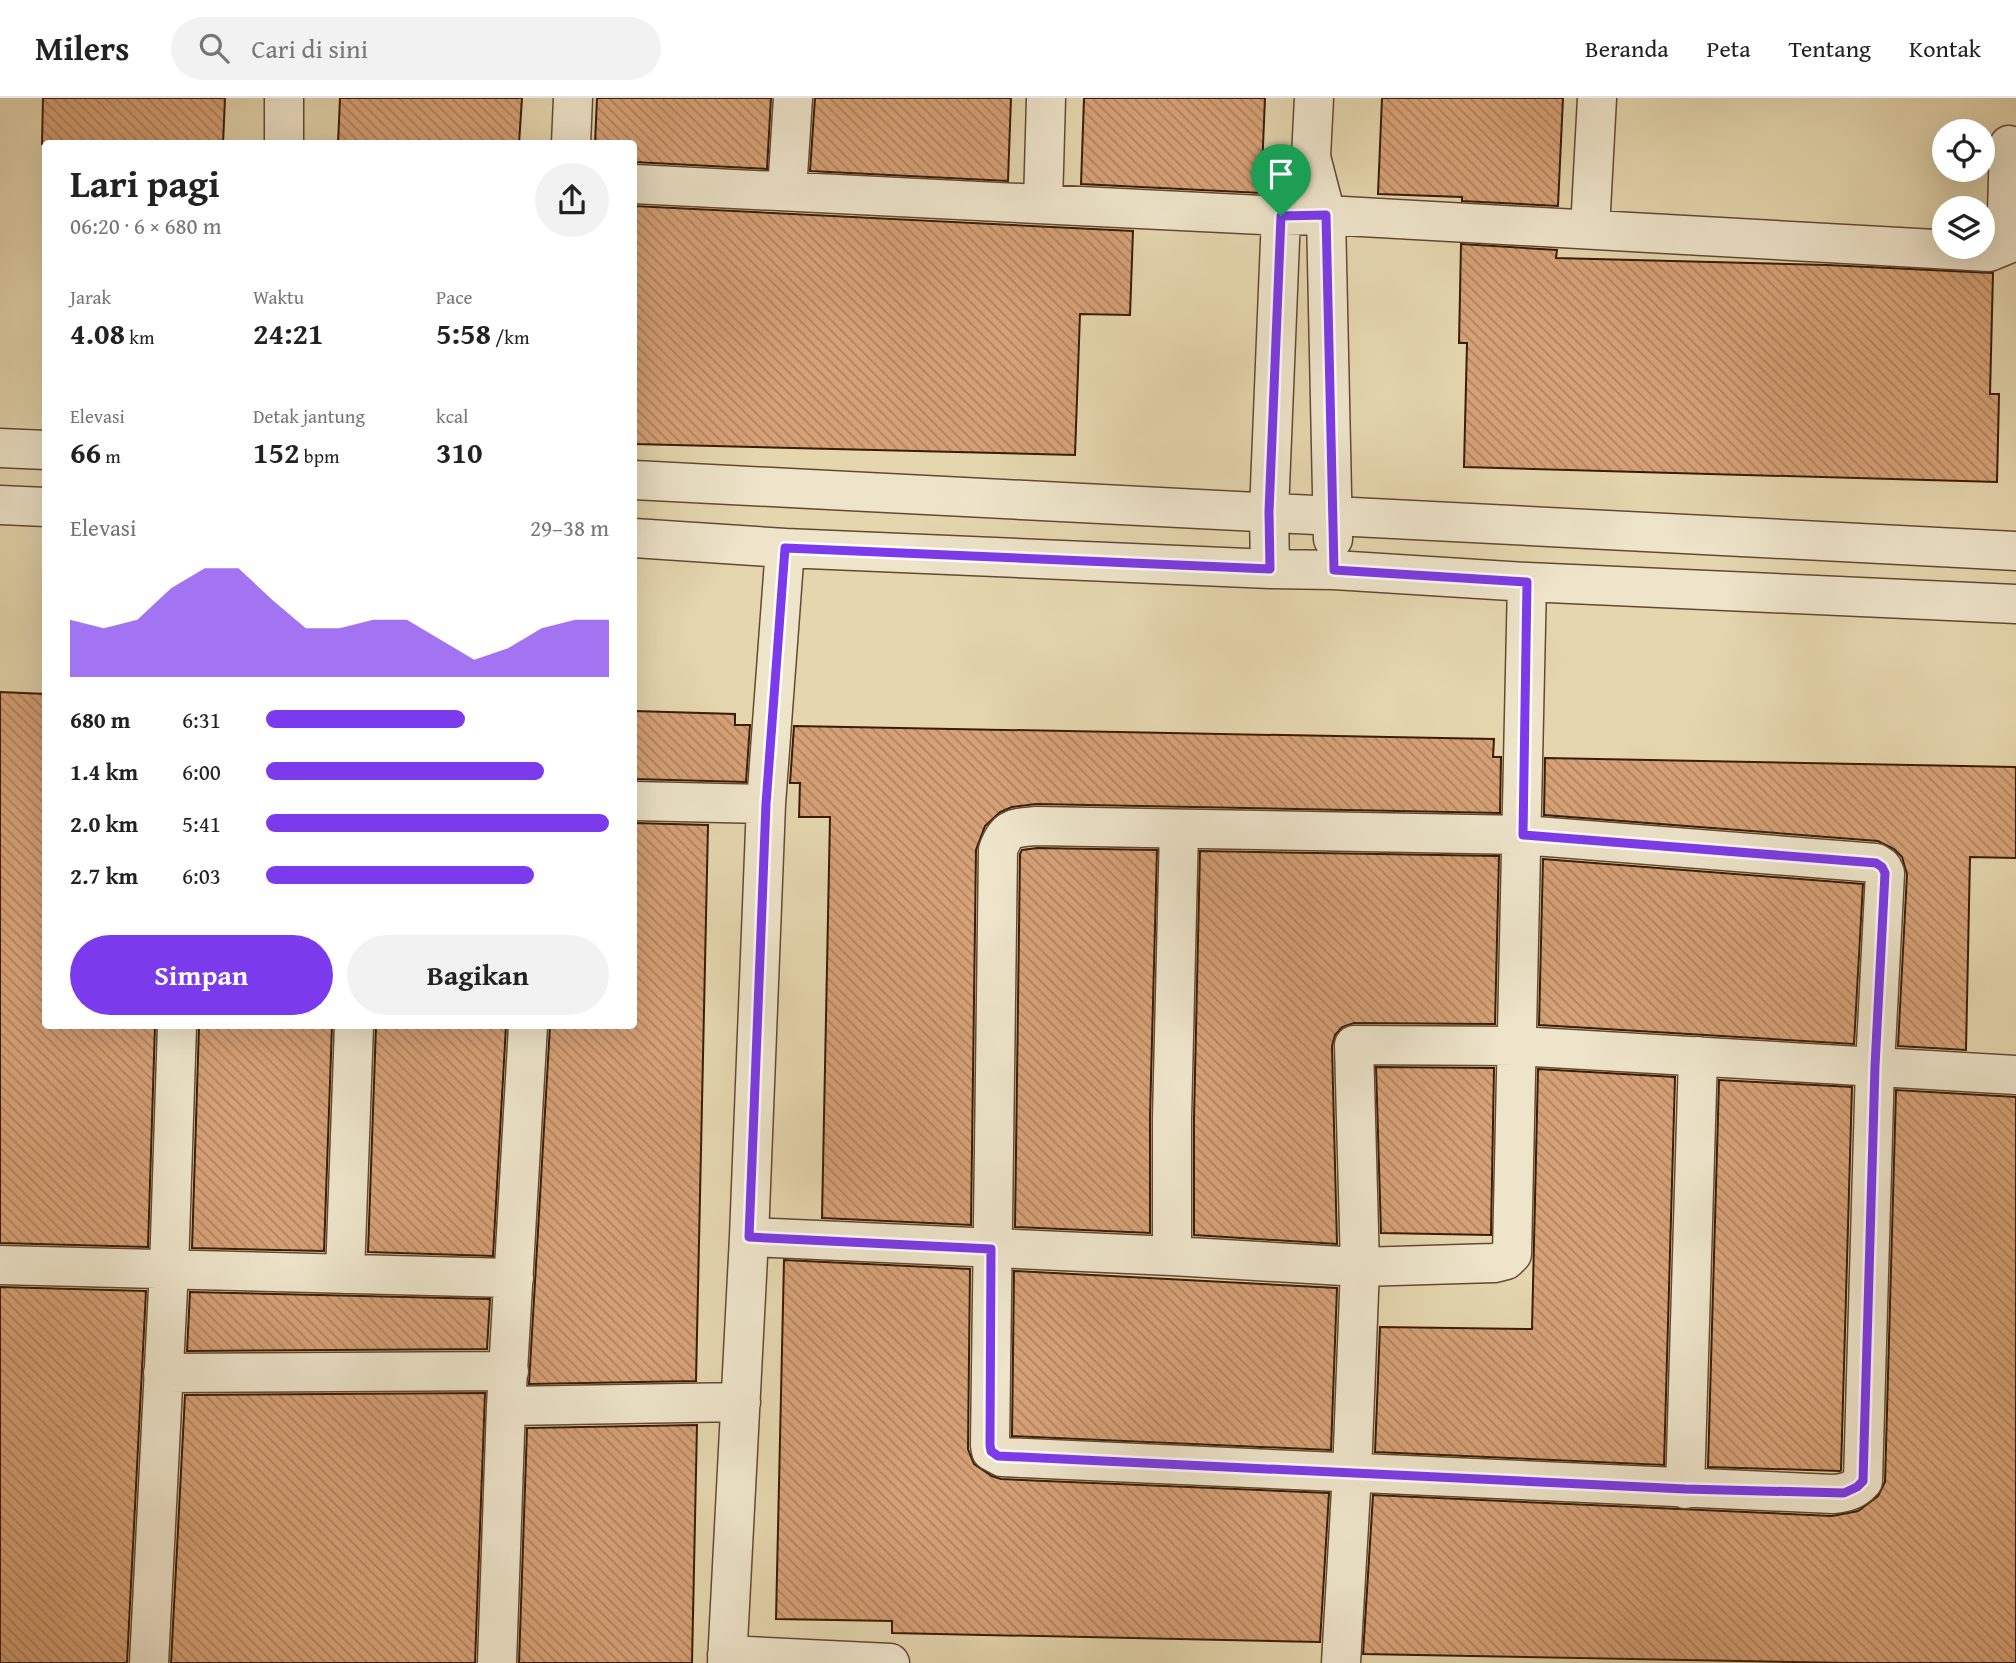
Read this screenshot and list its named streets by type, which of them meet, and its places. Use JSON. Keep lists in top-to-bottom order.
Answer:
{
  "page": {
    "header": "Milers",
    "search": "Cari di sini",
    "nav": [
      "Beranda",
      "Peta",
      "Tentang",
      "Kontak"
    ],
    "heading": ["Lari pagi", "06:20 · 6 × 680 m"],
    "stats": [
      ["Jarak", "4.08 km"],
      ["Waktu", "24:21"],
      ["Pace", "5:58 /km"],
      ["Elevasi", "66 m"],
      ["Detak jantung", "152 bpm"],
      ["kcal", "310"]
    ],
    "chart": ["Elevasi", "29–38 m"],
    "list": [
      {
        "name": "680 m",
        "note": "6:31"
      },
      {
        "name": "1.4 km",
        "note": "6:00"
      },
      {
        "name": "2.0 km",
        "note": "5:41"
      },
      {
        "name": "2.7 km",
        "note": "6:03"
      }
    ],
    "buttons": ["Simpan", "Bagikan"]
  }
}
